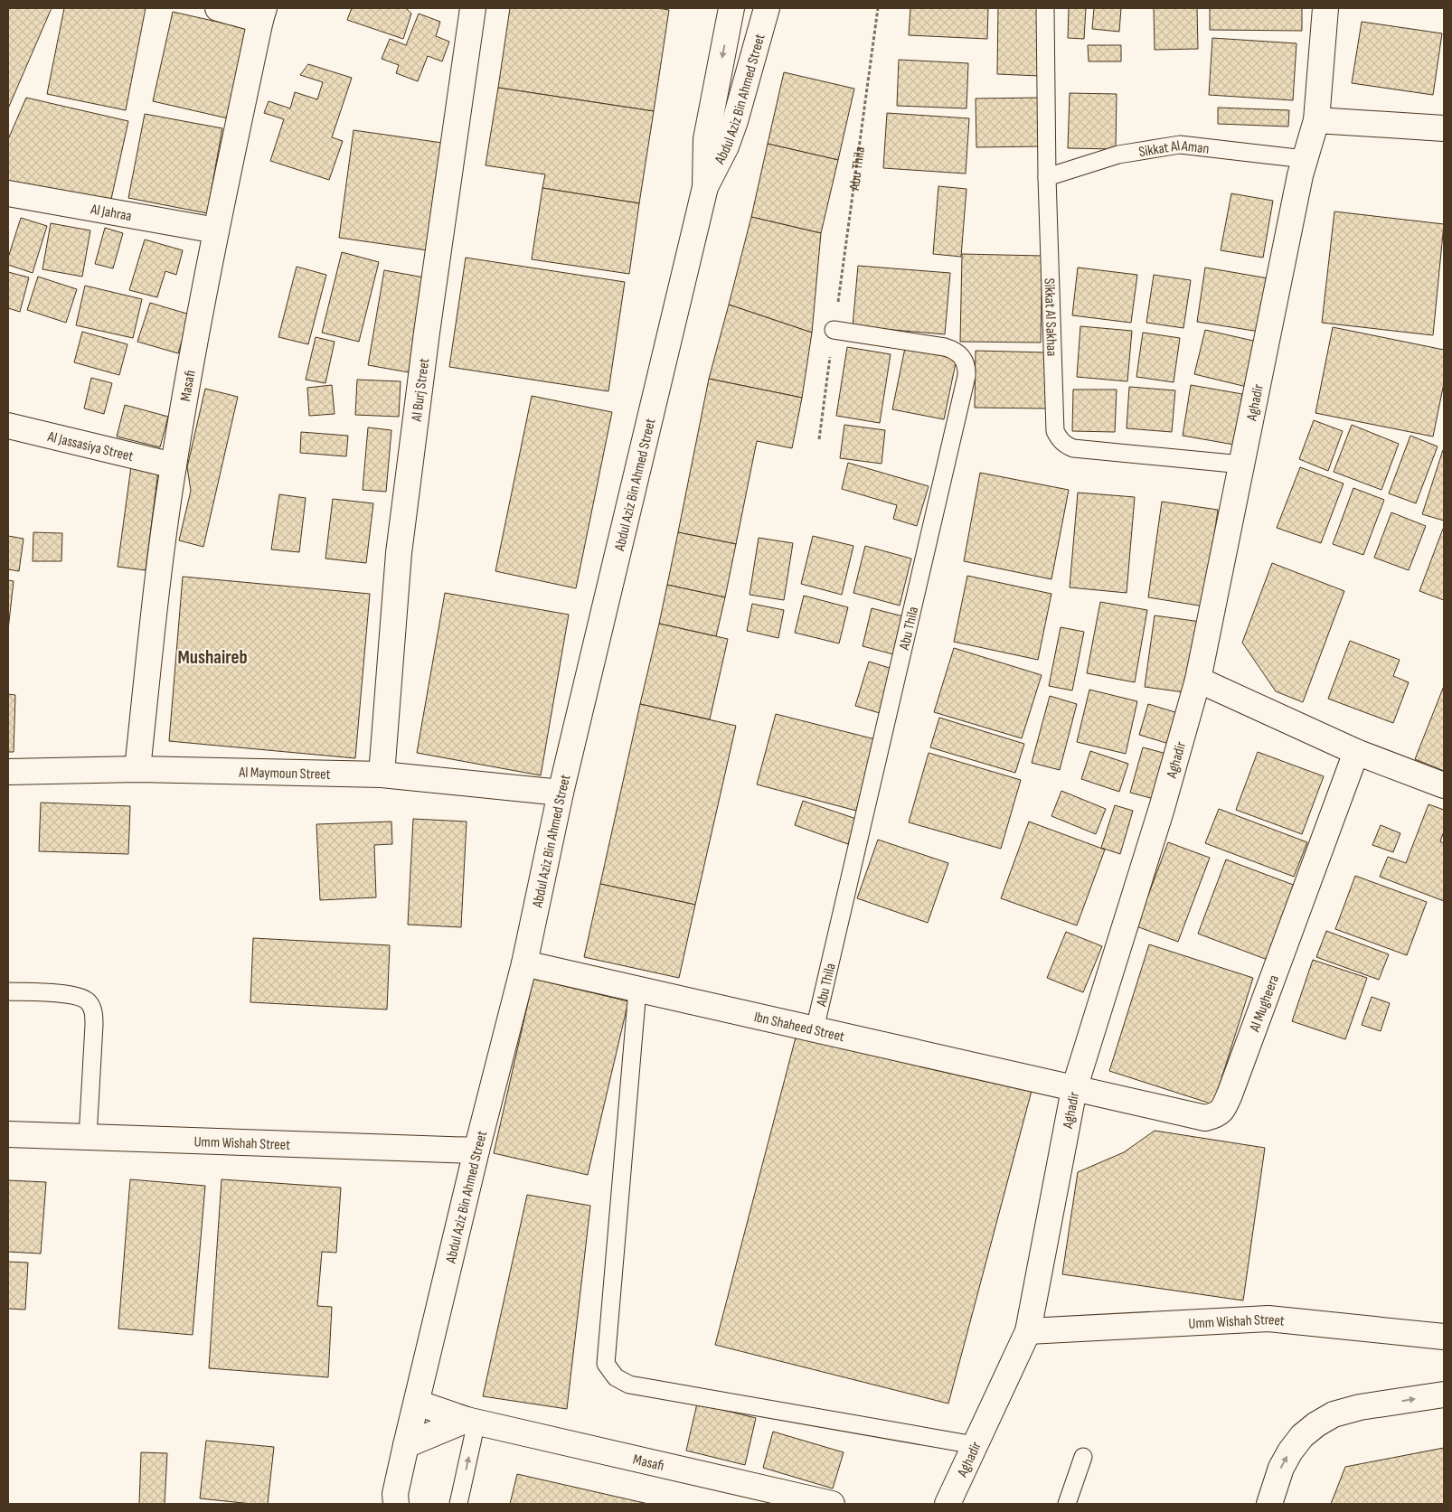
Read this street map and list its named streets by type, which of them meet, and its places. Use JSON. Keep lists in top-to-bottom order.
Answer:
{
  "streets": {
    "street": [
      "Abdul Aziz Bin Ahmed Street",
      "Al Jahraa",
      "Masafi",
      "Al Burj Street",
      "Aghadir",
      "Al Jassasiya Street",
      "Al Maymoun Street",
      "Al Mugheera",
      "Ibn Shaheed Street",
      "Umm Wishah Street"
    ],
    "lane": ["Sikkat Al Aman", "Abu Thila", "Sikkat Al Sakhaa"]
  },
  "crossings": [
    ["Abdul Aziz Bin Ahmed Street", "Masafi"],
    ["Abdul Aziz Bin Ahmed Street", "Al Maymoun Street"],
    ["Abdul Aziz Bin Ahmed Street", "Ibn Shaheed Street"],
    ["Abdul Aziz Bin Ahmed Street", "Umm Wishah Street"],
    ["Sikkat Al Aman", "Sikkat Al Sakhaa"],
    ["Sikkat Al Aman", "Aghadir"],
    ["Abu Thila", "Ibn Shaheed Street"],
    ["Al Jahraa", "Masafi"],
    ["Sikkat Al Sakhaa", "Aghadir"],
    ["Masafi", "Al Jassasiya Street"],
    ["Masafi", "Al Maymoun Street"],
    ["Al Burj Street", "Al Maymoun Street"],
    ["Aghadir", "Al Mugheera"],
    ["Aghadir", "Ibn Shaheed Street"],
    ["Aghadir", "Umm Wishah Street"],
    ["Al Mugheera", "Ibn Shaheed Street"]
  ],
  "districts": ["Mushaireb"]
}
